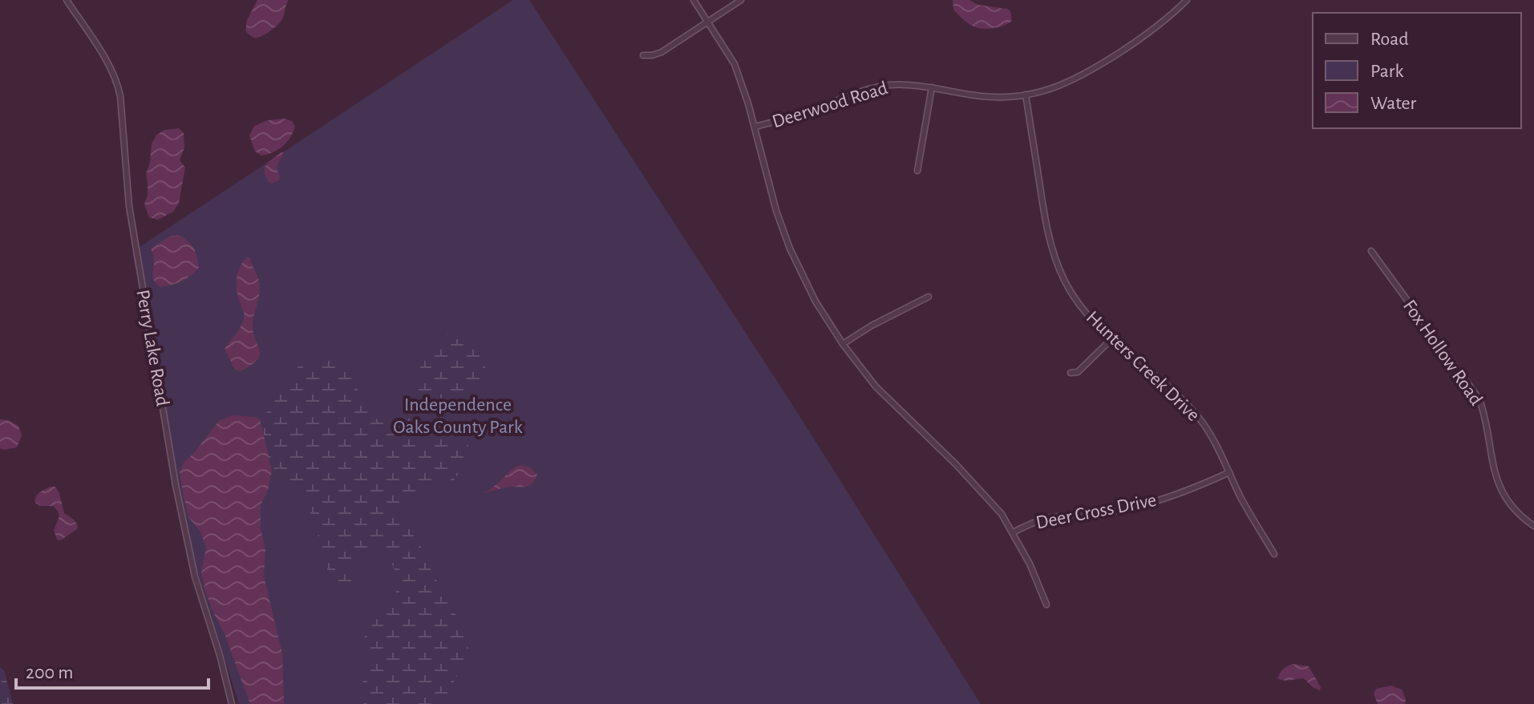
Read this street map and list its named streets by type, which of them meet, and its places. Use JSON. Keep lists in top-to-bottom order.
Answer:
{
  "streets": {
    "street": [
      "Deerwood Road",
      "Perry Lake Road",
      "Fox Hollow Road",
      "Hunters Creek Drive",
      "Deer Cross Drive"
    ]
  },
  "crossings": [
    ["Deerwood Road", "Hunters Creek Drive"],
    ["Deerwood Road", "Deer Cross Drive"],
    ["Hunters Creek Drive", "Deer Cross Drive"]
  ],
  "parks": ["Independence Oaks County Park"],
  "legend": ["Road", "Park", "Water"],
  "scale_bar": "200 m"
}
